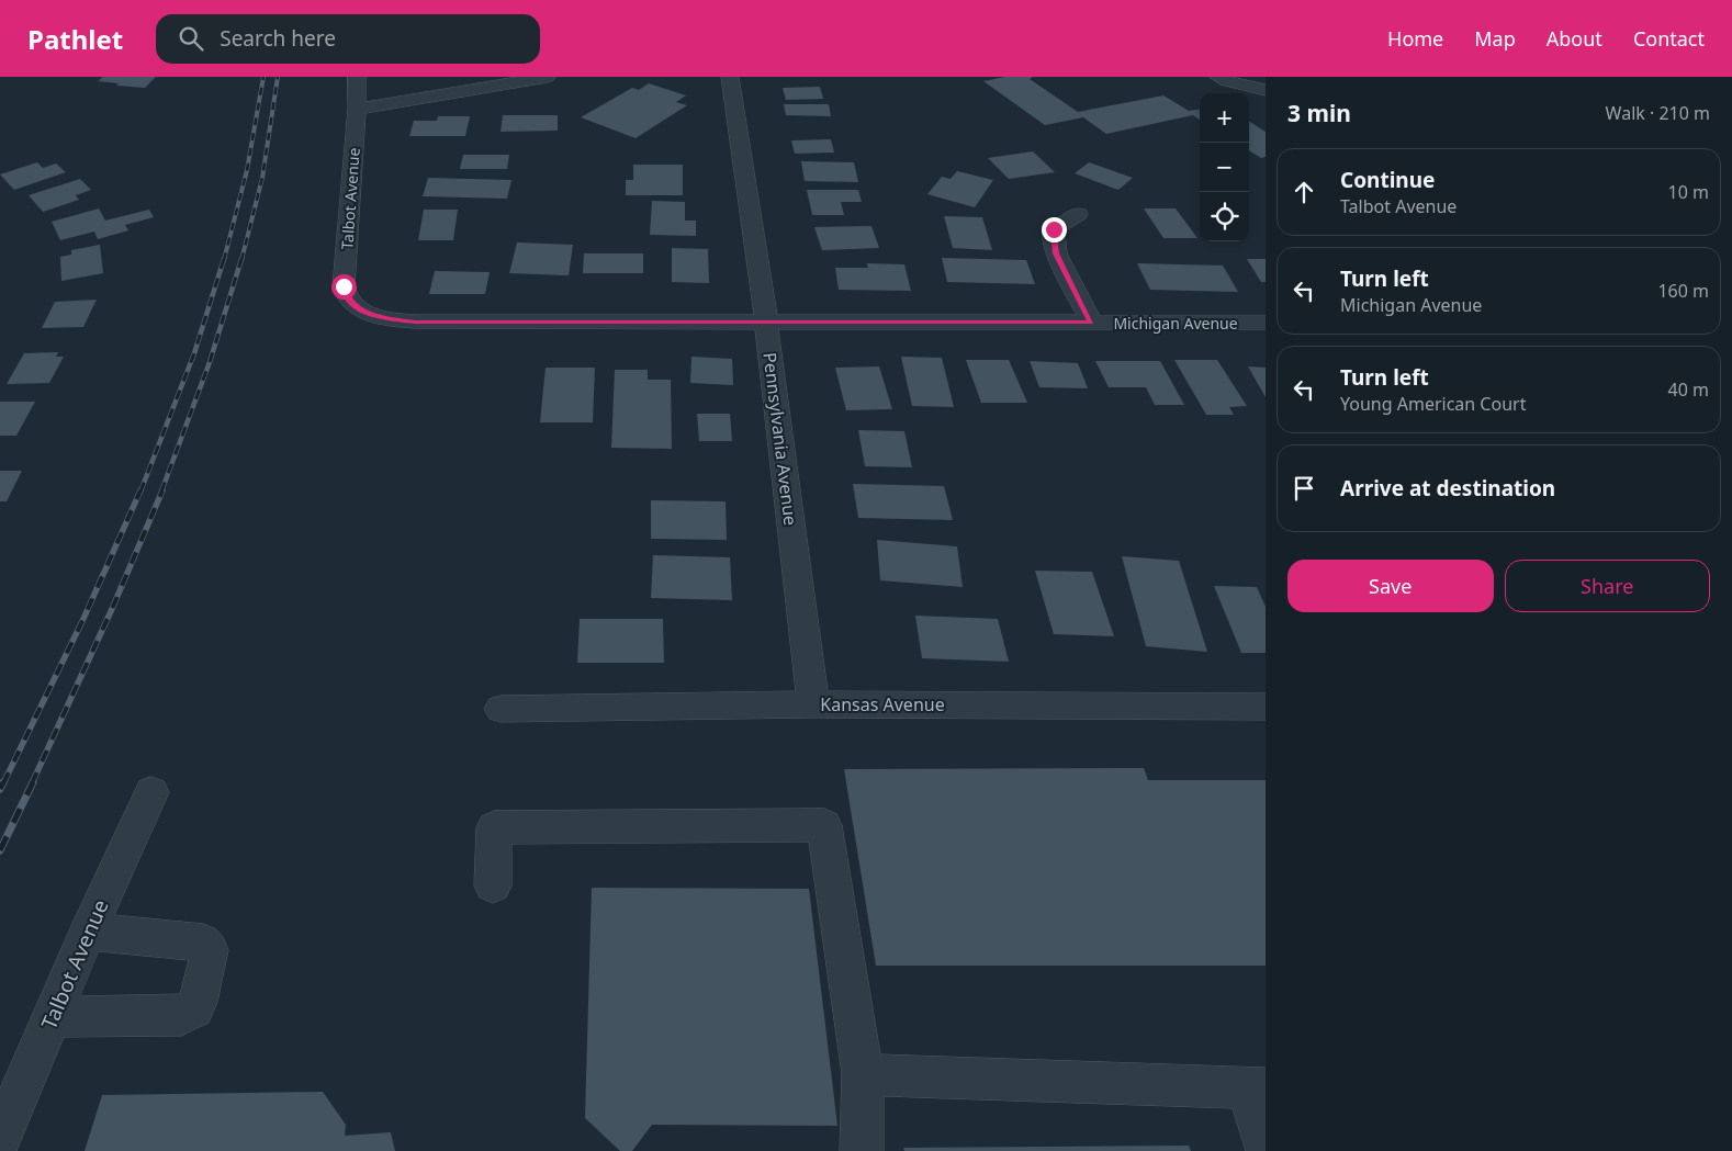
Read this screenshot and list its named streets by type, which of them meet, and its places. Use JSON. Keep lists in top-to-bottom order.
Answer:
{
  "streets": {
    "street": [
      "Talbot Avenue",
      "Michigan Avenue",
      "Pennsylvania Avenue",
      "Kansas Avenue"
    ]
  },
  "crossings": [
    ["Talbot Avenue", "Michigan Avenue"],
    ["Michigan Avenue", "Pennsylvania Avenue"],
    ["Pennsylvania Avenue", "Kansas Avenue"]
  ],
  "page": {
    "header": "Pathlet",
    "search": "Search here",
    "nav": [
      "Home",
      "Map",
      "About",
      "Contact"
    ],
    "heading": ["3 min", "Walk · 210 m"],
    "map_buttons": ["+", "−"],
    "list": [
      ["Continue", "Talbot Avenue", "10 m"],
      ["Turn left", "Michigan Avenue", "160 m"],
      ["Turn left", "Young American Court", "40 m"],
      "Arrive at destination"
    ],
    "buttons": ["Save", "Share"]
  }
}
